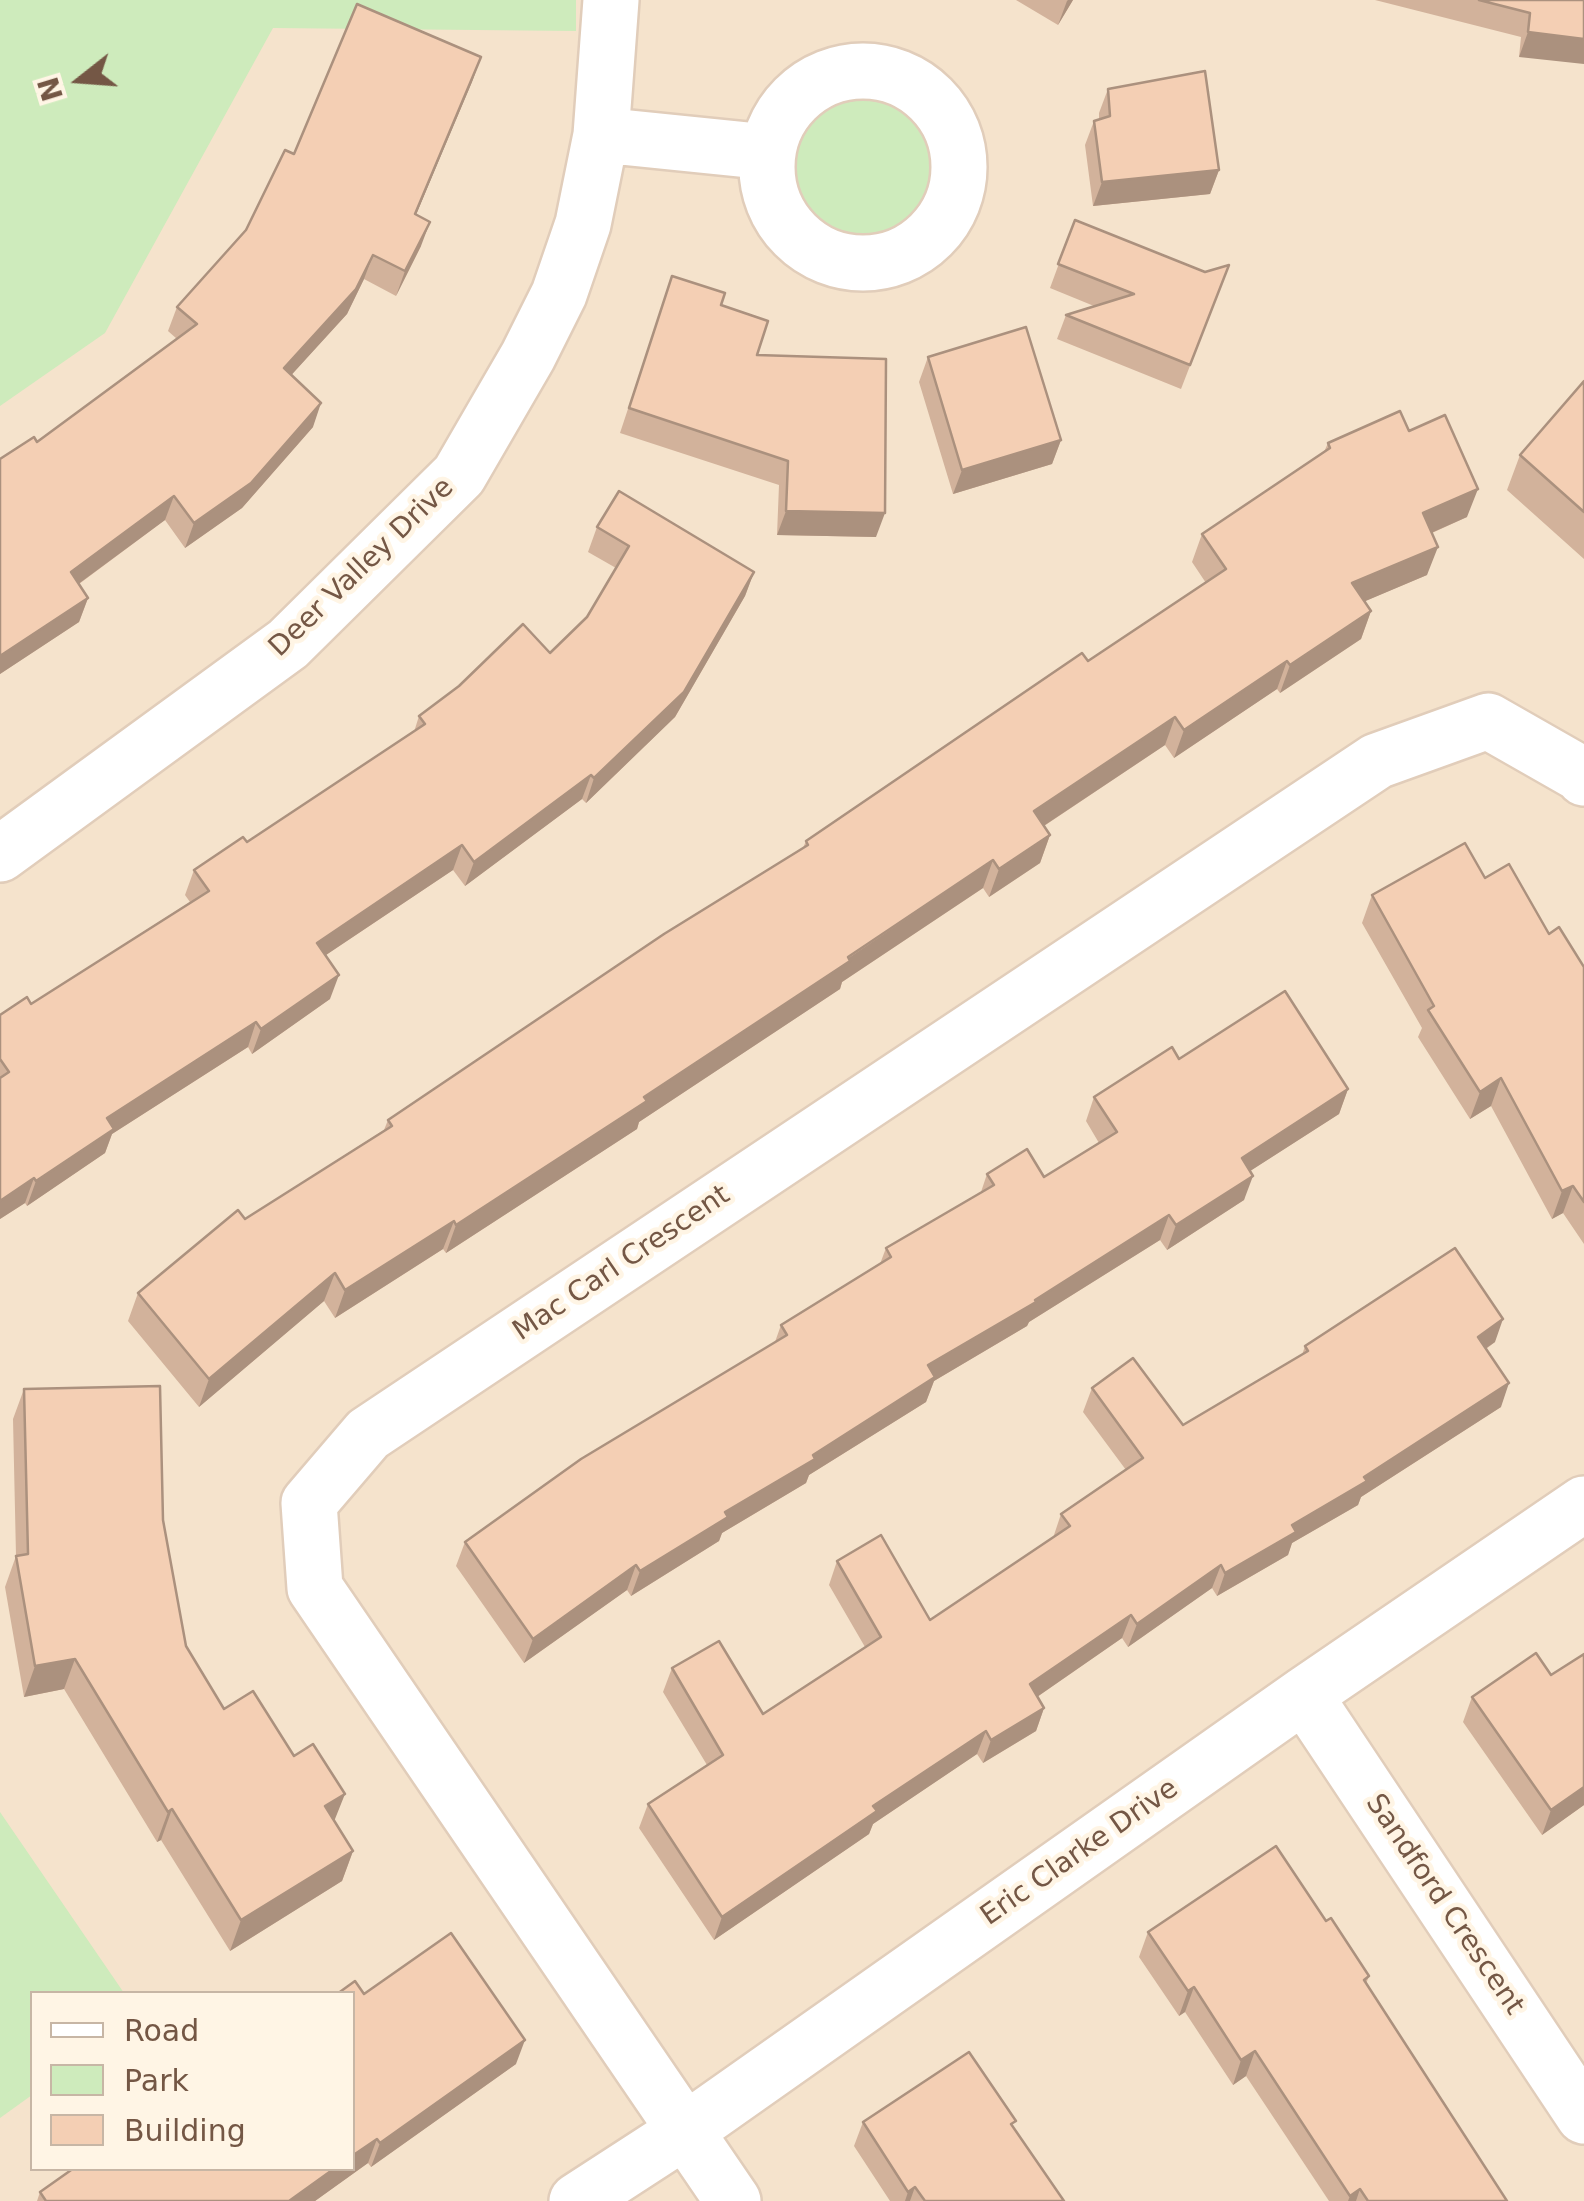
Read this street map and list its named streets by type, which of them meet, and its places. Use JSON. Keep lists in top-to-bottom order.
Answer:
{
  "streets": {
    "street": [
      "Deer Valley Drive",
      "Mac Carl Crescent",
      "Eric Clarke Drive",
      "Sandford Crescent"
    ]
  },
  "crossings": [
    ["Mac Carl Crescent", "Eric Clarke Drive"],
    ["Eric Clarke Drive", "Sandford Crescent"]
  ],
  "legend": ["Road", "Park", "Building"],
  "north": "left"
}
